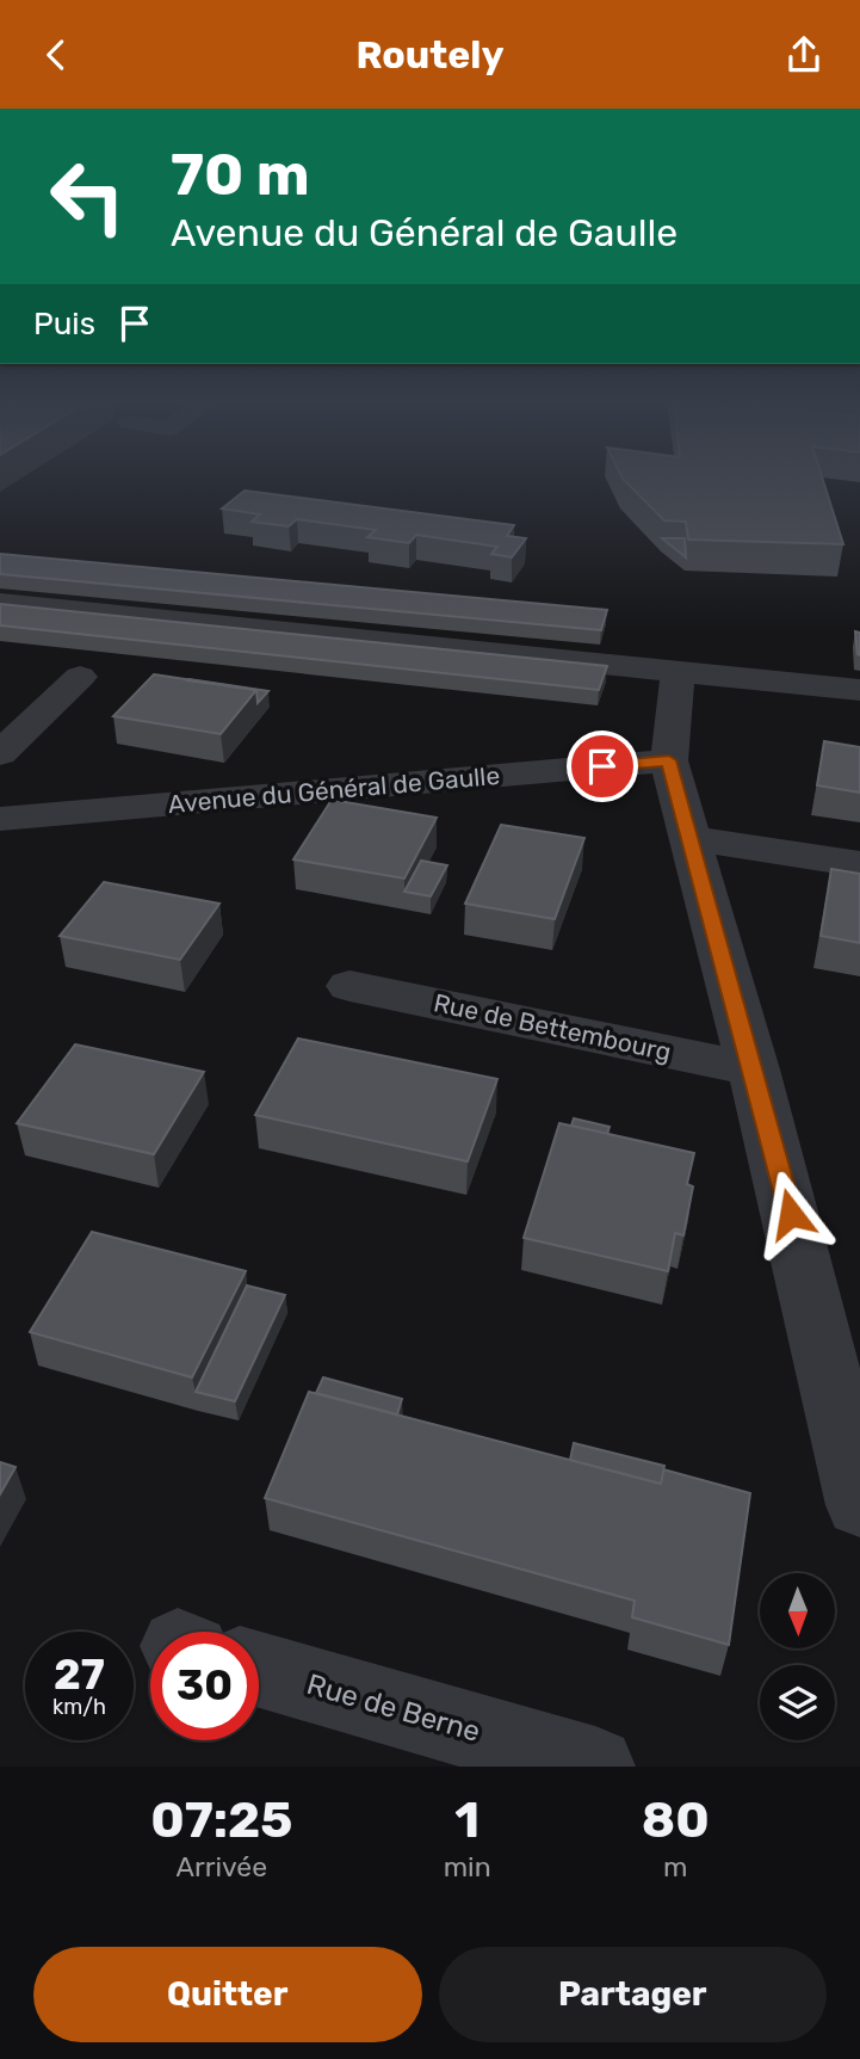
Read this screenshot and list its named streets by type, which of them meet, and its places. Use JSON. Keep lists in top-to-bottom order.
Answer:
{
  "streets": {
    "street": ["Avenue du Général de Gaulle", "Rue de Bettembourg", "Rue de Berne"]
  },
  "north": "bottom",
  "page": {
    "header": "Routely",
    "turn": ["70 m", "Avenue du Général de Gaulle"],
    "then": "Puis",
    "speed": "27 km/h",
    "limit": "30",
    "eta": [
      "07:25",
      "Arrivée",
      "1",
      "min",
      "80",
      "m"
    ],
    "buttons": ["Quitter", "Partager"]
  }
}
